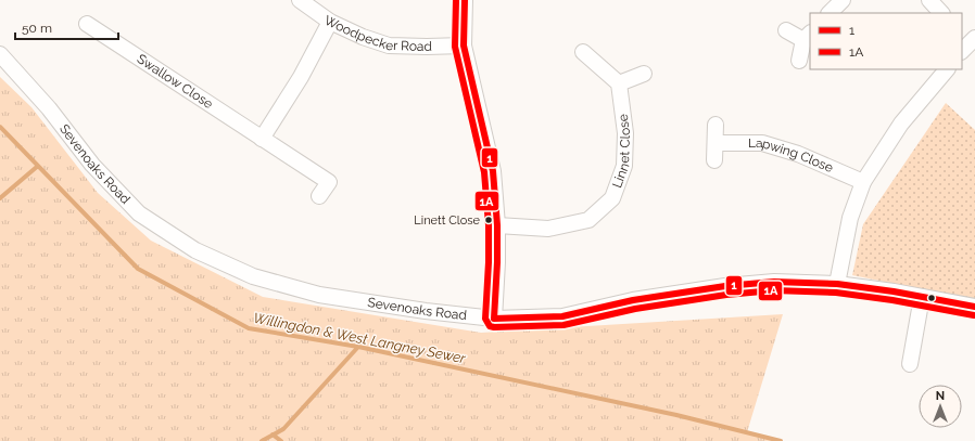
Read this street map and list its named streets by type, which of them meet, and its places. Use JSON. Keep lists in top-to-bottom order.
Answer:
{
  "streets": {
    "street": [
      "Woodpecker Road",
      "Swallow Close",
      "Linnet Close",
      "Lapwing Close",
      "Sevenoaks Road"
    ]
  },
  "water": ["Willingdon & West Langney Sewer"],
  "places": ["Linett Close"],
  "lines": ["transit line 1", "transit line 1A"],
  "legend": ["1", "1A"],
  "scale_bar": "50 m",
  "north": "top"
}
